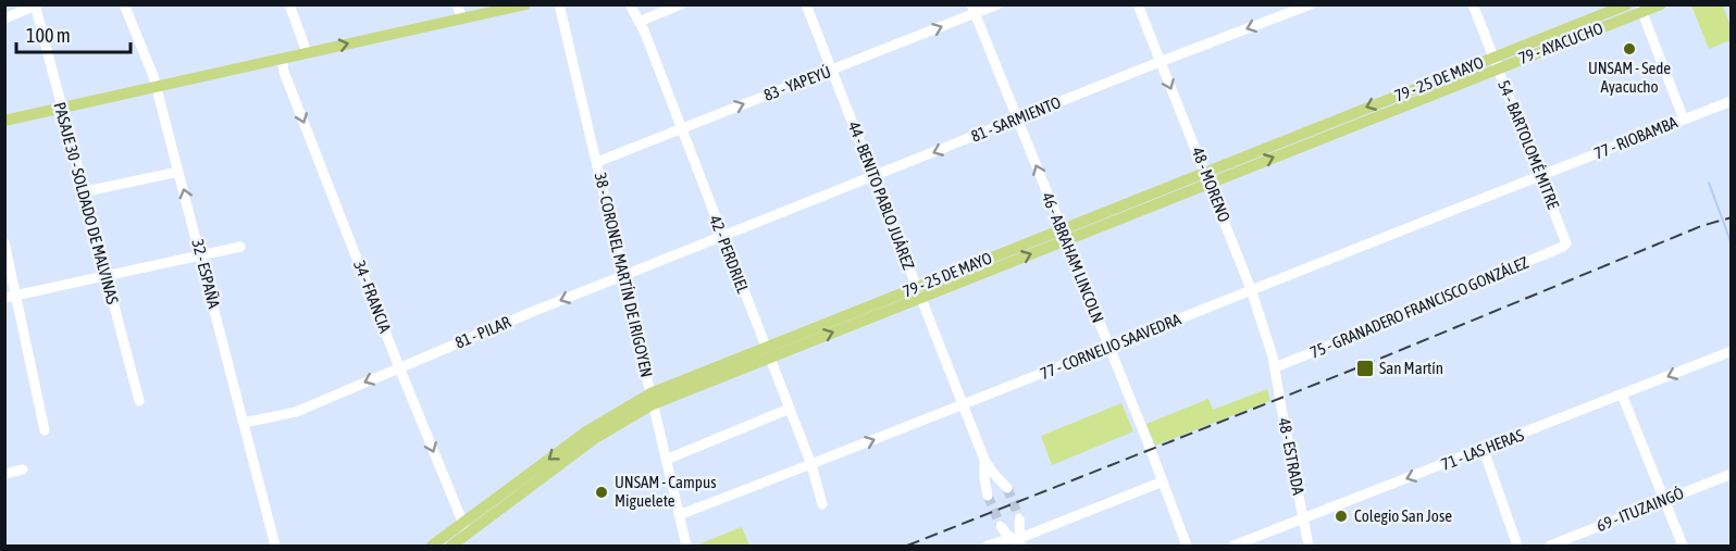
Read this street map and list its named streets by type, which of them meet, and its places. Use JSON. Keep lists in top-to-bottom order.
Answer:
{
  "streets": {
    "main road": ["79 - AYACUCHO", "79 - 25 DE MAYO"],
    "street": [
      "83 - YAPEYÚ",
      "81 - SARMIENTO",
      "77 - RIOBAMBA",
      "54 - BARTOLOMÉ MITRE",
      "48 - MORENO",
      "44 - BENITO PABLO JUÁREZ",
      "PASAJE 30 - SOLDADO DE MALVINAS",
      "42 - PERDRIEL",
      "46 - ABRAHAM LINCOLN",
      "32 - ESPAÑA",
      "38 - CORONEL MARTÍN DE IRIGOYEN",
      "34 - FRANCIA",
      "75 - GRANADERO FRANCISCO GONZÁLEZ",
      "81 - PILAR",
      "77 - CORNELIO SAAVEDRA",
      "71 - LAS HERAS",
      "48 - ESTRADA",
      "69 - ITUZAINGÓ"
    ]
  },
  "crossings": [
    ["79 - AYACUCHO", "79 - 25 DE MAYO"],
    ["79 - AYACUCHO", "54 - BARTOLOMÉ MITRE"],
    ["79 - 25 DE MAYO", "54 - BARTOLOMÉ MITRE"],
    ["79 - 25 DE MAYO", "48 - MORENO"],
    ["79 - 25 DE MAYO", "44 - BENITO PABLO JUÁREZ"],
    ["79 - 25 DE MAYO", "42 - PERDRIEL"],
    ["79 - 25 DE MAYO", "46 - ABRAHAM LINCOLN"],
    ["79 - 25 DE MAYO", "38 - CORONEL MARTÍN DE IRIGOYEN"],
    ["79 - 25 DE MAYO", "34 - FRANCIA"],
    ["83 - YAPEYÚ", "44 - BENITO PABLO JUÁREZ"],
    ["83 - YAPEYÚ", "42 - PERDRIEL"],
    ["83 - YAPEYÚ", "46 - ABRAHAM LINCOLN"],
    ["83 - YAPEYÚ", "38 - CORONEL MARTÍN DE IRIGOYEN"],
    ["81 - SARMIENTO", "48 - MORENO"],
    ["81 - SARMIENTO", "44 - BENITO PABLO JUÁREZ"],
    ["81 - SARMIENTO", "42 - PERDRIEL"],
    ["81 - SARMIENTO", "46 - ABRAHAM LINCOLN"],
    ["81 - SARMIENTO", "81 - PILAR"],
    ["77 - RIOBAMBA", "54 - BARTOLOMÉ MITRE"],
    ["77 - RIOBAMBA", "77 - CORNELIO SAAVEDRA"],
    ["54 - BARTOLOMÉ MITRE", "75 - GRANADERO FRANCISCO GONZÁLEZ"],
    ["54 - BARTOLOMÉ MITRE", "77 - CORNELIO SAAVEDRA"],
    ["48 - MORENO", "75 - GRANADERO FRANCISCO GONZÁLEZ"],
    ["48 - MORENO", "77 - CORNELIO SAAVEDRA"],
    ["48 - MORENO", "48 - ESTRADA"],
    ["44 - BENITO PABLO JUÁREZ", "77 - CORNELIO SAAVEDRA"],
    ["42 - PERDRIEL", "81 - PILAR"],
    ["42 - PERDRIEL", "77 - CORNELIO SAAVEDRA"],
    ["46 - ABRAHAM LINCOLN", "77 - CORNELIO SAAVEDRA"],
    ["32 - ESPAÑA", "81 - PILAR"],
    ["38 - CORONEL MARTÍN DE IRIGOYEN", "81 - PILAR"],
    ["38 - CORONEL MARTÍN DE IRIGOYEN", "77 - CORNELIO SAAVEDRA"],
    ["34 - FRANCIA", "81 - PILAR"],
    ["75 - GRANADERO FRANCISCO GONZÁLEZ", "48 - ESTRADA"],
    ["71 - LAS HERAS", "48 - ESTRADA"]
  ],
  "one_way": [
    "83 - YAPEYÚ",
    "81 - SARMIENTO",
    "34 - FRANCIA",
    "81 - PILAR",
    "71 - LAS HERAS"
  ],
  "places": {
    "other": ["UNSAM - Sede Ayacucho", "UNSAM - Campus Miguelete", "Colegio San Jose"],
    "transit": ["San Martín"]
  },
  "scale_bar": "100 m"
}
